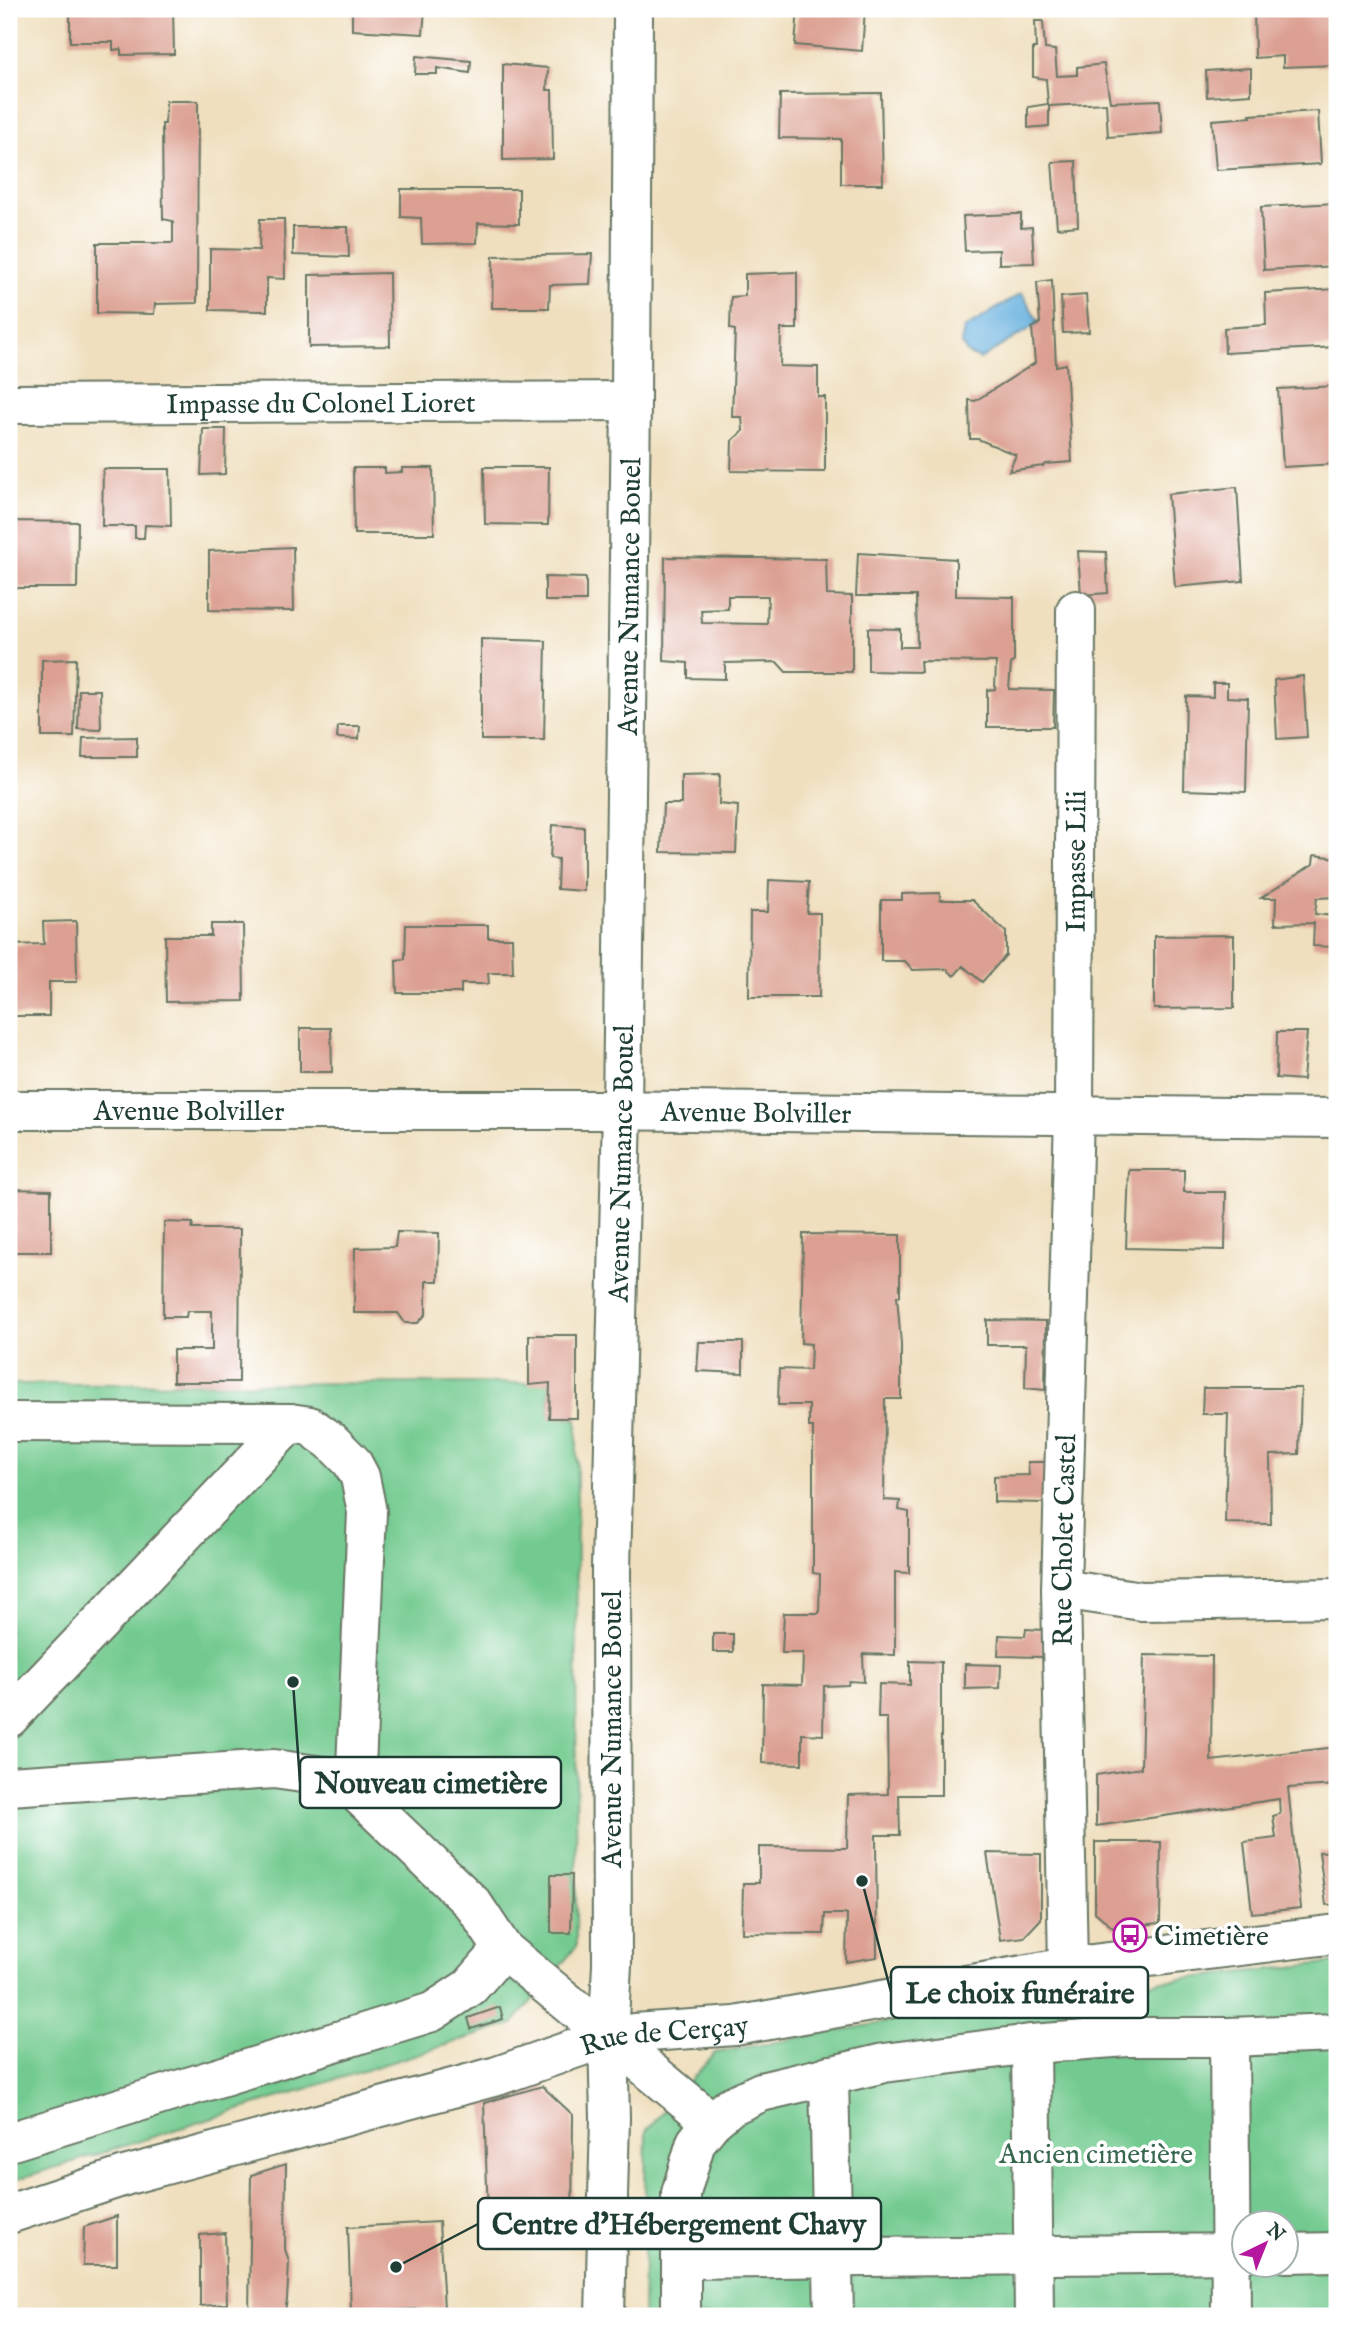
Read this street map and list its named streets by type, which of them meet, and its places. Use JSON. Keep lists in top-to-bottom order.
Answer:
{
  "streets": {
    "street": [
      "Impasse du Colonel Lioret",
      "Avenue Numance Bouel",
      "Impasse Lili",
      "Avenue Bolviller",
      "Rue Cholet Castel",
      "Rue de Cerçay"
    ]
  },
  "crossings": [
    ["Impasse du Colonel Lioret", "Avenue Numance Bouel"],
    ["Avenue Numance Bouel", "Avenue Bolviller"],
    ["Avenue Numance Bouel", "Rue de Cerçay"],
    ["Impasse Lili", "Avenue Bolviller"],
    ["Impasse Lili", "Rue Cholet Castel"],
    ["Avenue Bolviller", "Rue Cholet Castel"],
    ["Rue Cholet Castel", "Rue de Cerçay"]
  ],
  "parks": ["Ancien cimetière"],
  "places": {
    "other": ["Nouveau cimetière", "Le choix funéraire", "Centre d'Hébergement Chavy"],
    "bus stop": ["Cimetière"]
  },
  "north": "top right"
}
